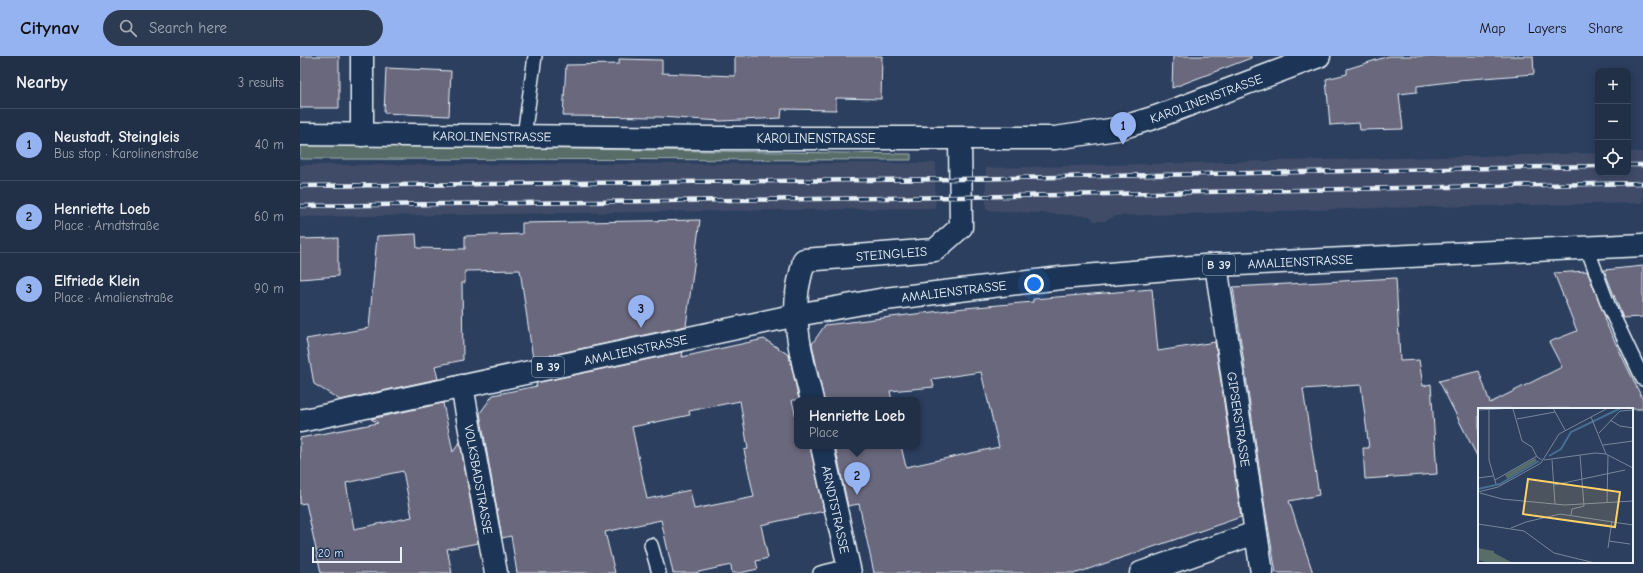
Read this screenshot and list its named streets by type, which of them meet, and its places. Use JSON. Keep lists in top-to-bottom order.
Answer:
{
  "streets": {
    "street": [
      "KAROLINENSTRASSE",
      "STEINGLEIS",
      "AMALIENSTRASSE",
      "B 39",
      "GIPSERSTRASSE",
      "VOLKSBADSTRASSE",
      "ARNDTSTRASSE"
    ]
  },
  "crossings": [
    ["KAROLINENSTRASSE", "STEINGLEIS"],
    ["STEINGLEIS", "AMALIENSTRASSE"],
    ["AMALIENSTRASSE", "GIPSERSTRASSE"],
    ["AMALIENSTRASSE", "VOLKSBADSTRASSE"]
  ],
  "scale_bar": "20 m",
  "page": {
    "header": "Citynav",
    "search": "Search here",
    "nav": ["Map", "Layers", "Share"],
    "heading": ["Nearby", "3 results"],
    "map_buttons": ["+", "−"],
    "list": [
      {
        "mark": "1",
        "name": "Neustadt, Steingleis",
        "note": "Bus stop · Karolinenstraße",
        "value": "40 m"
      },
      {
        "mark": "2",
        "name": "Henriette Loeb",
        "note": "Place · Arndtstraße",
        "value": "60 m"
      },
      {
        "mark": "3",
        "name": "Elfriede Klein",
        "note": "Place · Amalienstraße",
        "value": "90 m"
      }
    ],
    "pins": ["1", "3", "2"],
    "popup": ["Henriette Loeb", "Place"],
    "scale": "20 m"
  }
}
